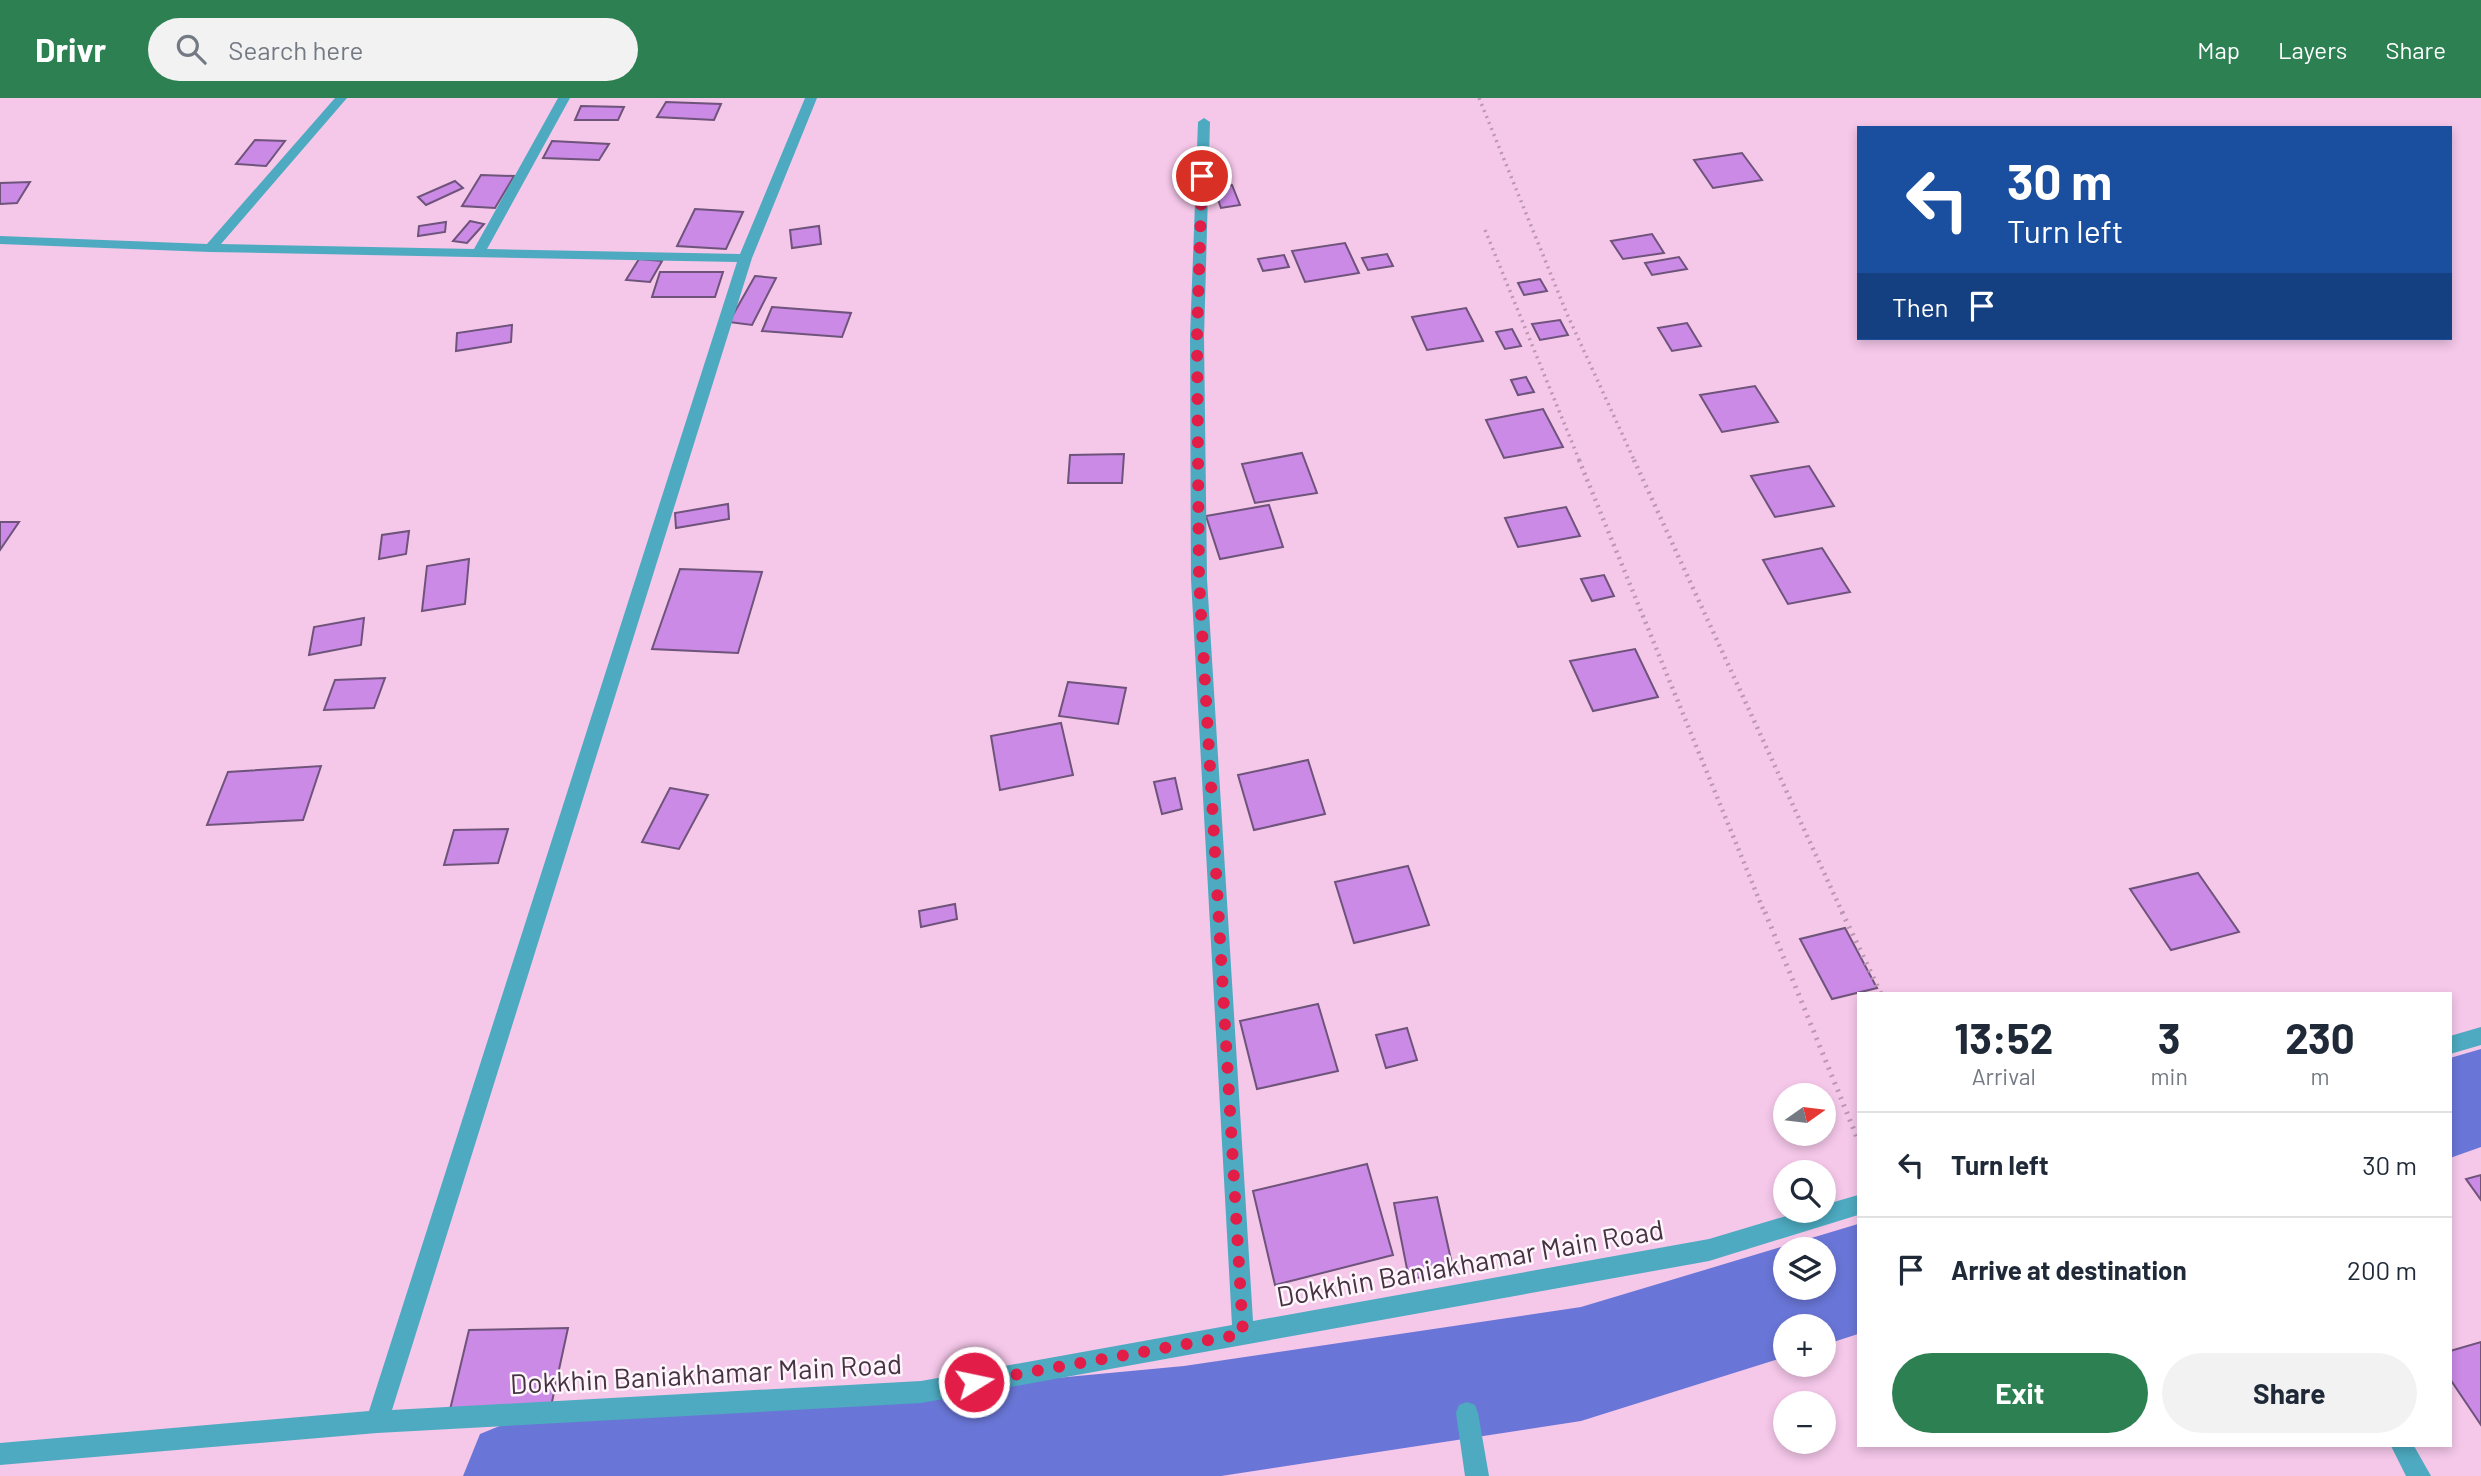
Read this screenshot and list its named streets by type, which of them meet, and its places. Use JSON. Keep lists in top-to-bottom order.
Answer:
{
  "streets": {
    "street": ["Dokkhin Baniakhamar Main Road"]
  },
  "north": "right",
  "page": {
    "header": "Drivr",
    "search": "Search here",
    "nav": ["Map", "Layers", "Share"],
    "turn": ["30 m", "Turn left"],
    "then": "Then",
    "eta": [
      "13:52",
      "Arrival",
      "3",
      "min",
      "230",
      "m"
    ],
    "map_buttons": ["+", "−"],
    "list": [
      {
        "name": "Turn left",
        "value": "30 m"
      },
      {
        "name": "Arrive at destination",
        "value": "200 m"
      }
    ],
    "buttons": ["Exit", "Share"]
  }
}
